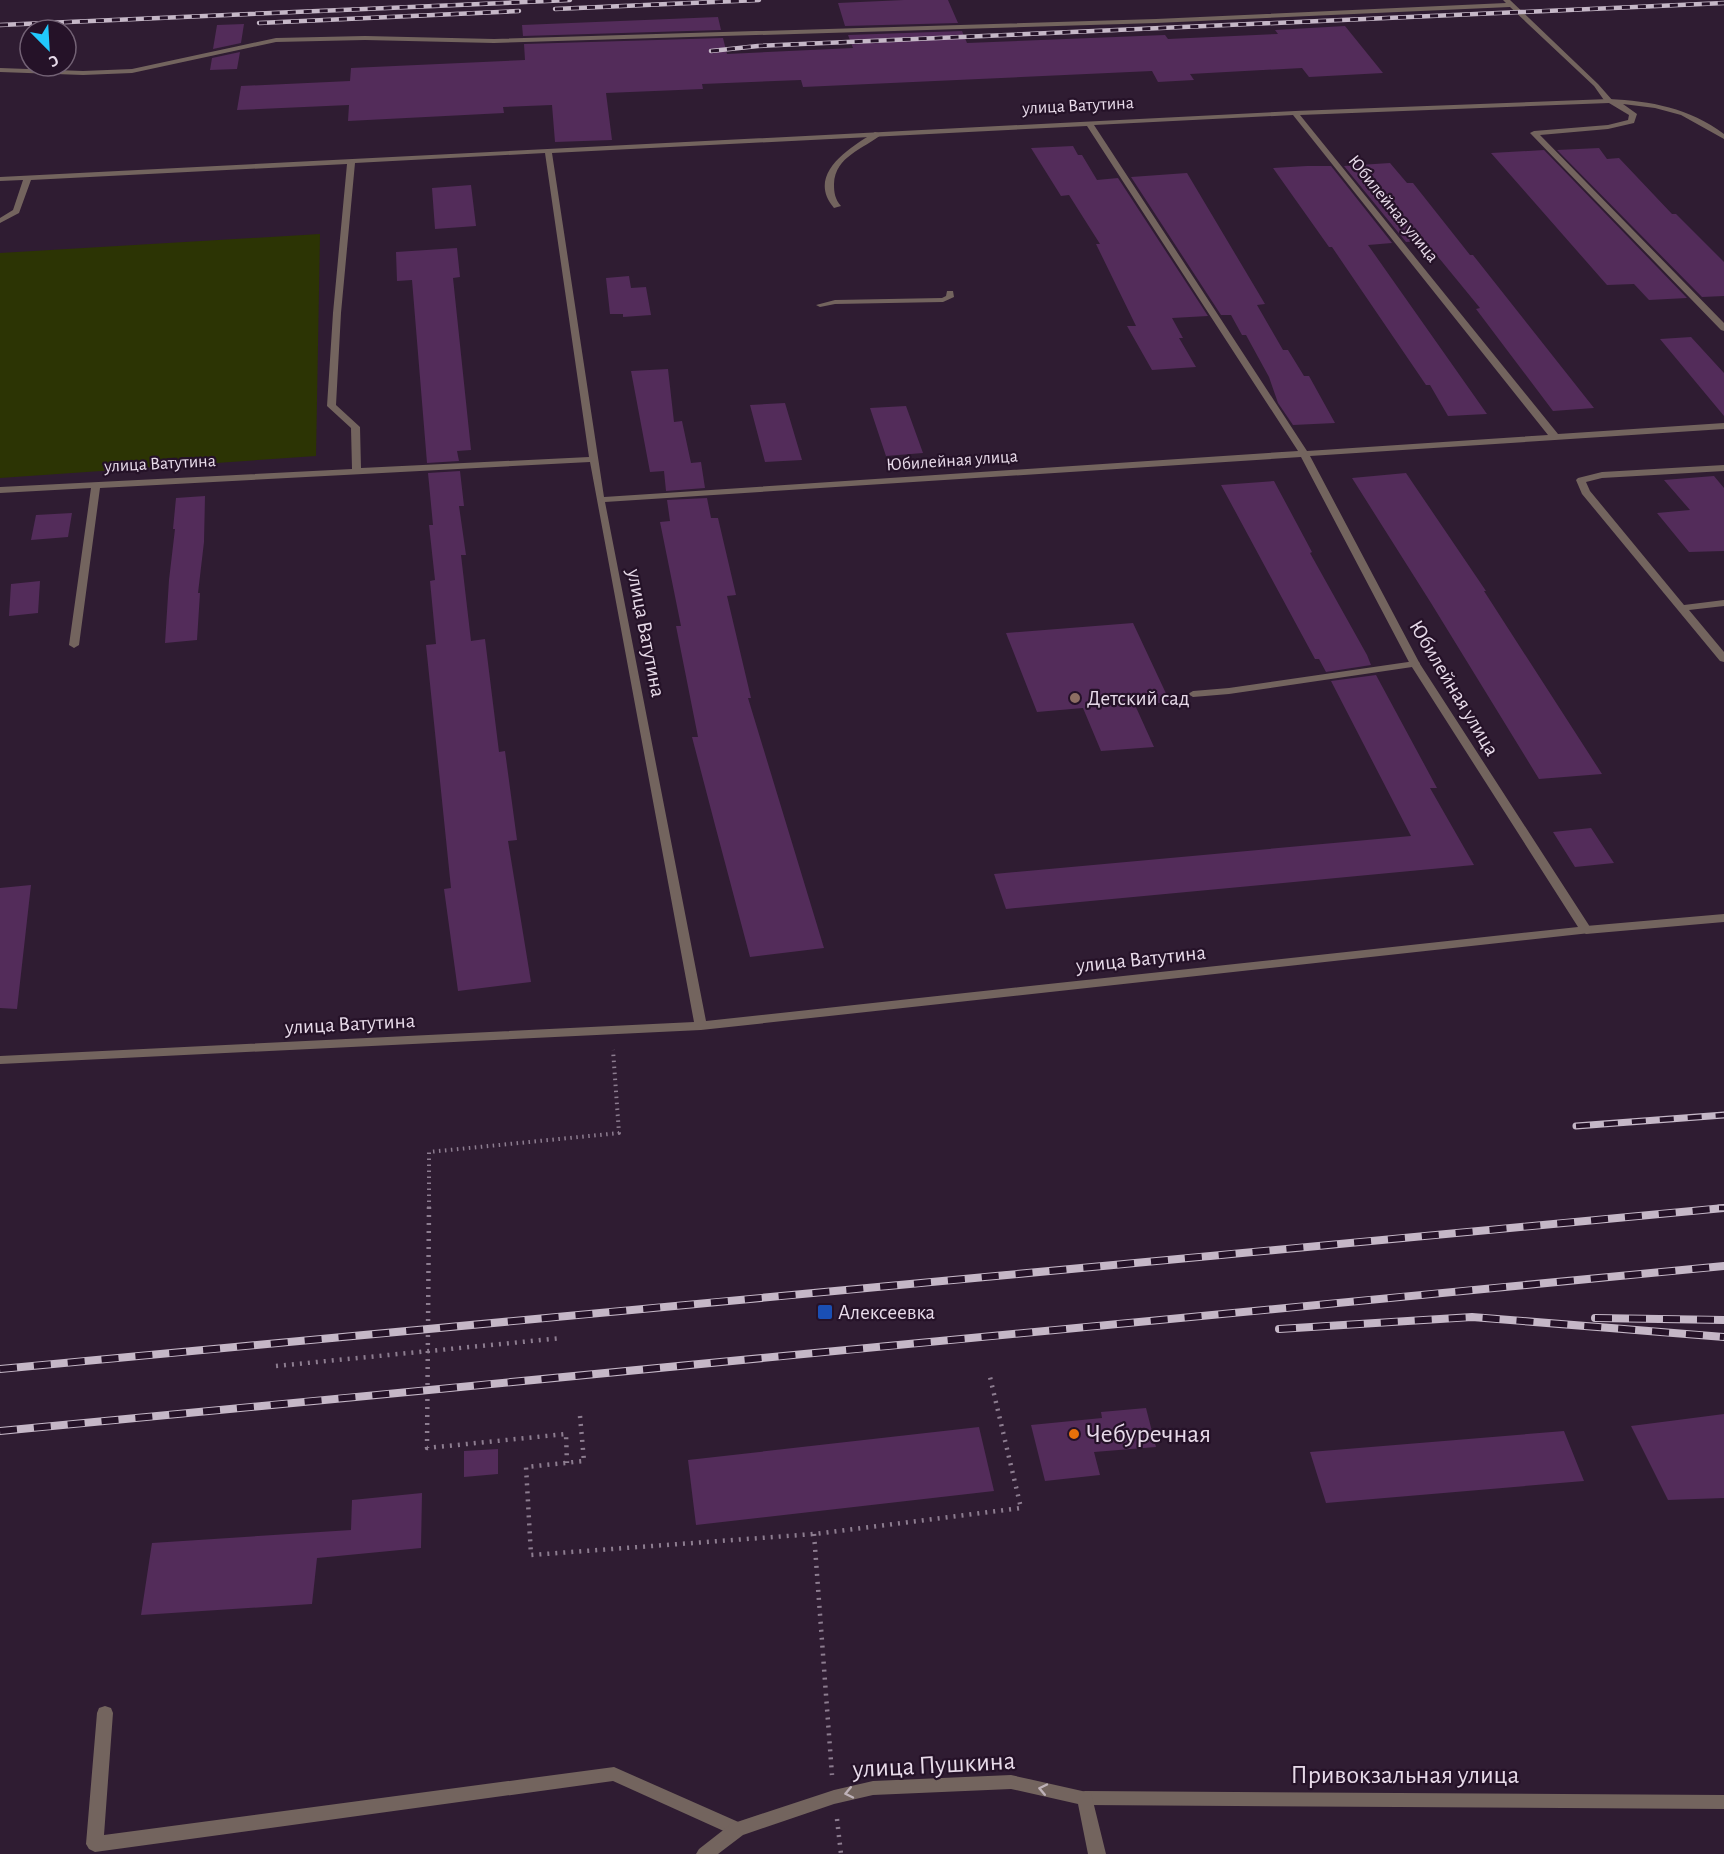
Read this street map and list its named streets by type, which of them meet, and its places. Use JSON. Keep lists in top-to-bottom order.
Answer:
{
  "streets": {
    "street": [
      "улица Ватутина",
      "Юбилейная улица",
      "улица Пушкина",
      "Привокзальная улица"
    ]
  },
  "crossings": [
    ["улица Ватутина", "Юбилейная улица"],
    ["улица Пушкина", "Привокзальная улица"]
  ],
  "one_way": ["улица Пушкина"],
  "places": {
    "other": ["Детский сад", "Чебуречная"],
    "transit": ["Алексеевка"]
  },
  "north": "bottom right"
}
